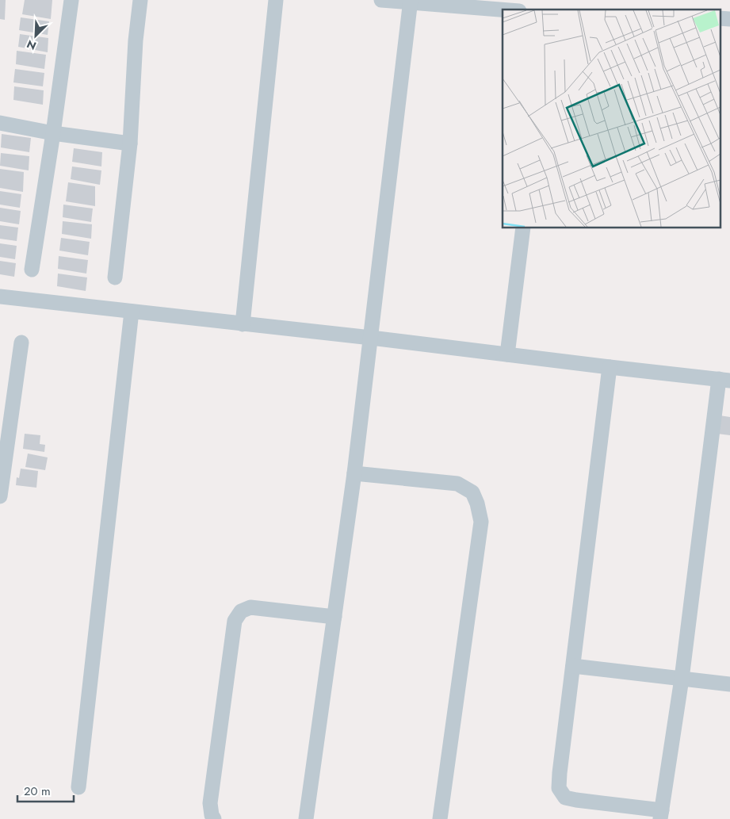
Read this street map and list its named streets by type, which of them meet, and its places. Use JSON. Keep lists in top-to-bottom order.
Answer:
{
  "scale_bar": "20 m",
  "north": "bottom left"
}
